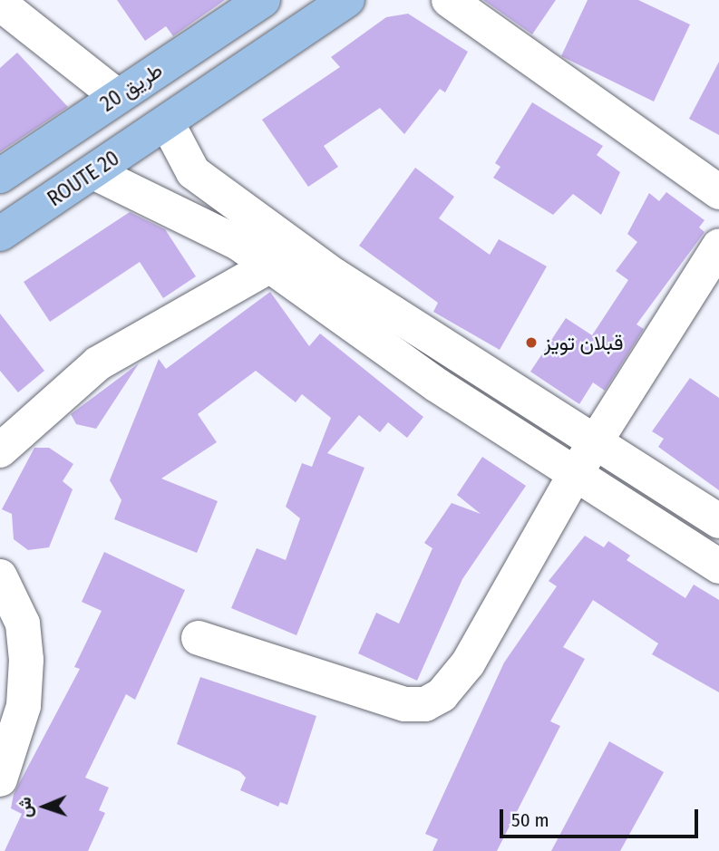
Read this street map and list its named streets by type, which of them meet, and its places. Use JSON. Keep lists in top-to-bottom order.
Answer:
{
  "streets": {
    "main road": ["طريق 20", "ROUTE 20"]
  },
  "places": ["قبلان تويز"],
  "scale_bar": "50 m",
  "north": "left"
}
